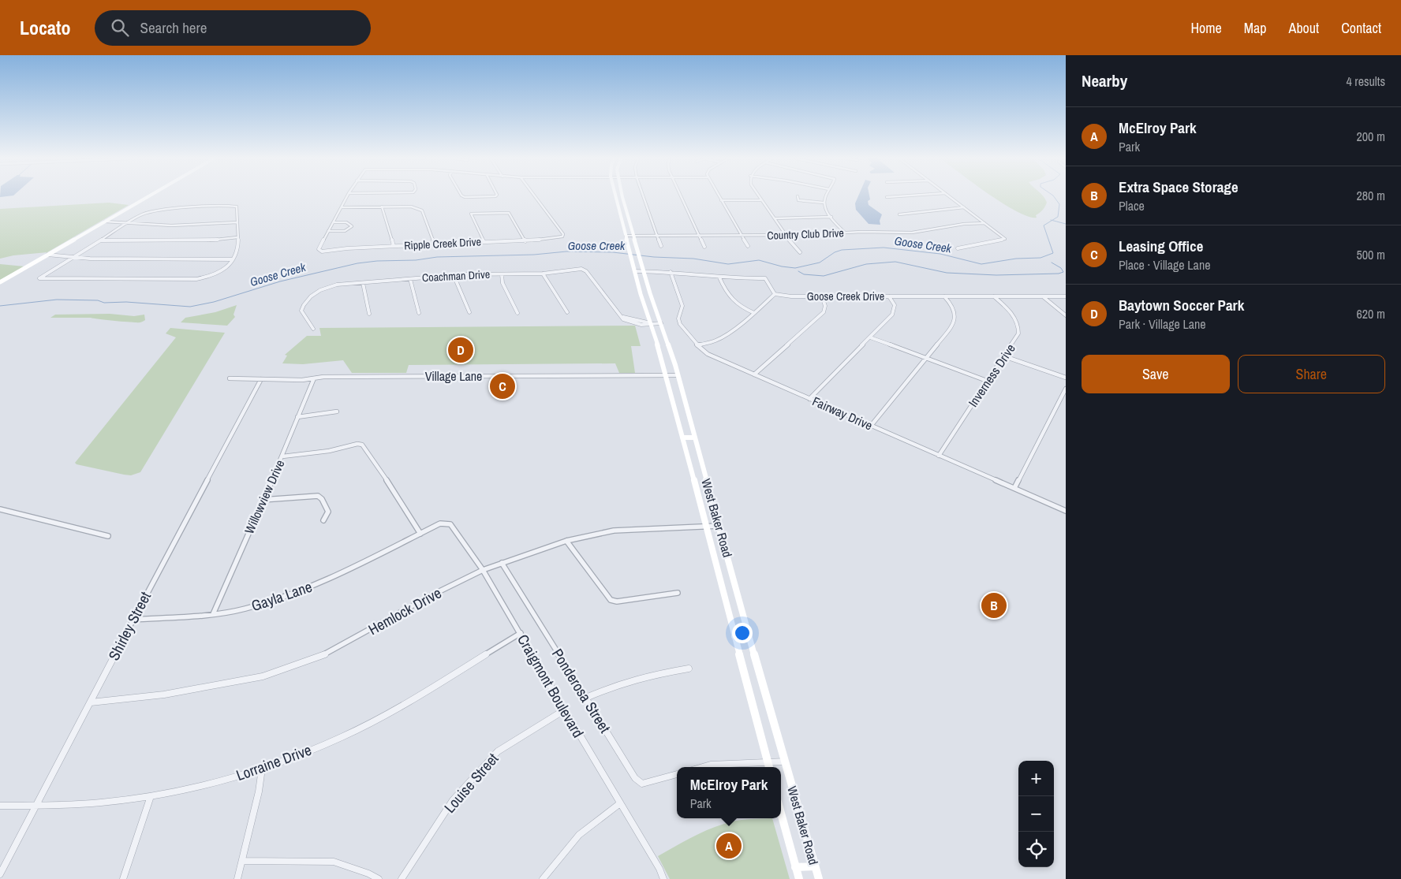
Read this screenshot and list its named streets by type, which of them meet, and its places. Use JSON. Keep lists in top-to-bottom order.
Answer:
{
  "streets": {
    "main road": ["West Baker Road"],
    "street": [
      "Country Club Drive",
      "Ripple Creek Drive",
      "Coachman Drive",
      "Goose Creek Drive",
      "Inverness Drive",
      "Village Lane",
      "Fairway Drive",
      "Willowview Drive",
      "Gayla Lane",
      "Hemlock Drive",
      "Shirley Street",
      "Craigmont Boulevard",
      "Ponderosa Street",
      "Lorraine Drive",
      "Louise Street"
    ]
  },
  "crossings": [
    ["Country Club Drive", "West Baker Road"],
    ["Coachman Drive", "West Baker Road"],
    ["Goose Creek Drive", "Inverness Drive"],
    ["Inverness Drive", "Fairway Drive"],
    ["Village Lane", "Willowview Drive"],
    ["Village Lane", "West Baker Road"],
    ["Village Lane", "Shirley Street"],
    ["Willowview Drive", "Gayla Lane"],
    ["West Baker Road", "Hemlock Drive"],
    ["Gayla Lane", "Shirley Street"],
    ["Gayla Lane", "Craigmont Boulevard"],
    ["Hemlock Drive", "Shirley Street"],
    ["Hemlock Drive", "Craigmont Boulevard"],
    ["Hemlock Drive", "Ponderosa Street"],
    ["Shirley Street", "Lorraine Drive"],
    ["Craigmont Boulevard", "Lorraine Drive"],
    ["Craigmont Boulevard", "Louise Street"]
  ],
  "water": ["Goose Creek"],
  "page": {
    "header": "Locato",
    "search": "Search here",
    "nav": [
      "Home",
      "Map",
      "About",
      "Contact"
    ],
    "heading": ["Nearby", "4 results"],
    "list": [
      {
        "mark": "A",
        "name": "McElroy Park",
        "note": "Park",
        "value": "200 m"
      },
      {
        "mark": "B",
        "name": "Extra Space Storage",
        "note": "Place",
        "value": "280 m"
      },
      {
        "mark": "C",
        "name": "Leasing Office",
        "note": "Place · Village Lane",
        "value": "500 m"
      },
      {
        "mark": "D",
        "name": "Baytown Soccer Park",
        "note": "Park · Village Lane",
        "value": "620 m"
      }
    ],
    "pins": [
      "D",
      "C",
      "B",
      "A"
    ],
    "buttons": ["Save", "Share"],
    "map_buttons": ["+", "−"],
    "popup": ["McElroy Park", "Park"]
  }
}
